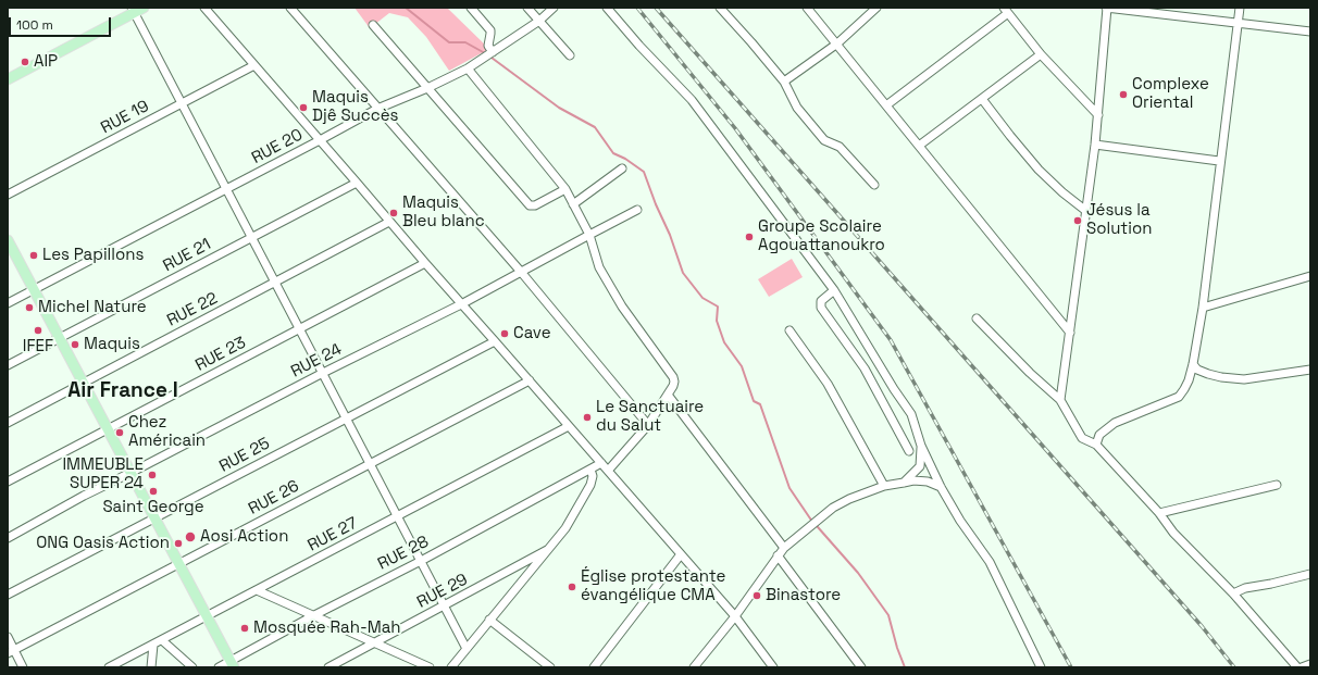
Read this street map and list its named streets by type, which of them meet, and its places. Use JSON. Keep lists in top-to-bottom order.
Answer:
{
  "streets": {
    "street": [
      "RUE 19",
      "RUE 20",
      "RUE 21",
      "RUE 22",
      "RUE 23",
      "RUE 24",
      "RUE 25",
      "RUE 26",
      "RUE 27",
      "RUE 28",
      "RUE 29"
    ]
  },
  "districts": ["Air France I"],
  "places": [
    "AIP",
    "Complexe Oriental",
    "Maquis Djê Succès",
    "Maquis Bleu blanc",
    "Jésus la Solution",
    "Groupe Scolaire Agouattanoukro",
    "Les Papillons",
    "Michel Nature",
    "IFEF",
    "Cave",
    "Maquis",
    "Le Sanctuaire du Salut",
    "Chez Américain",
    "IMMEUBLE SUPER 24",
    "Saint George",
    "Aosi Action",
    "ONG Oasis Action",
    "Église protestante évangélique CMA",
    "Binastore",
    "Mosquée Rah-Mah"
  ],
  "scale_bar": "100 m"
}
